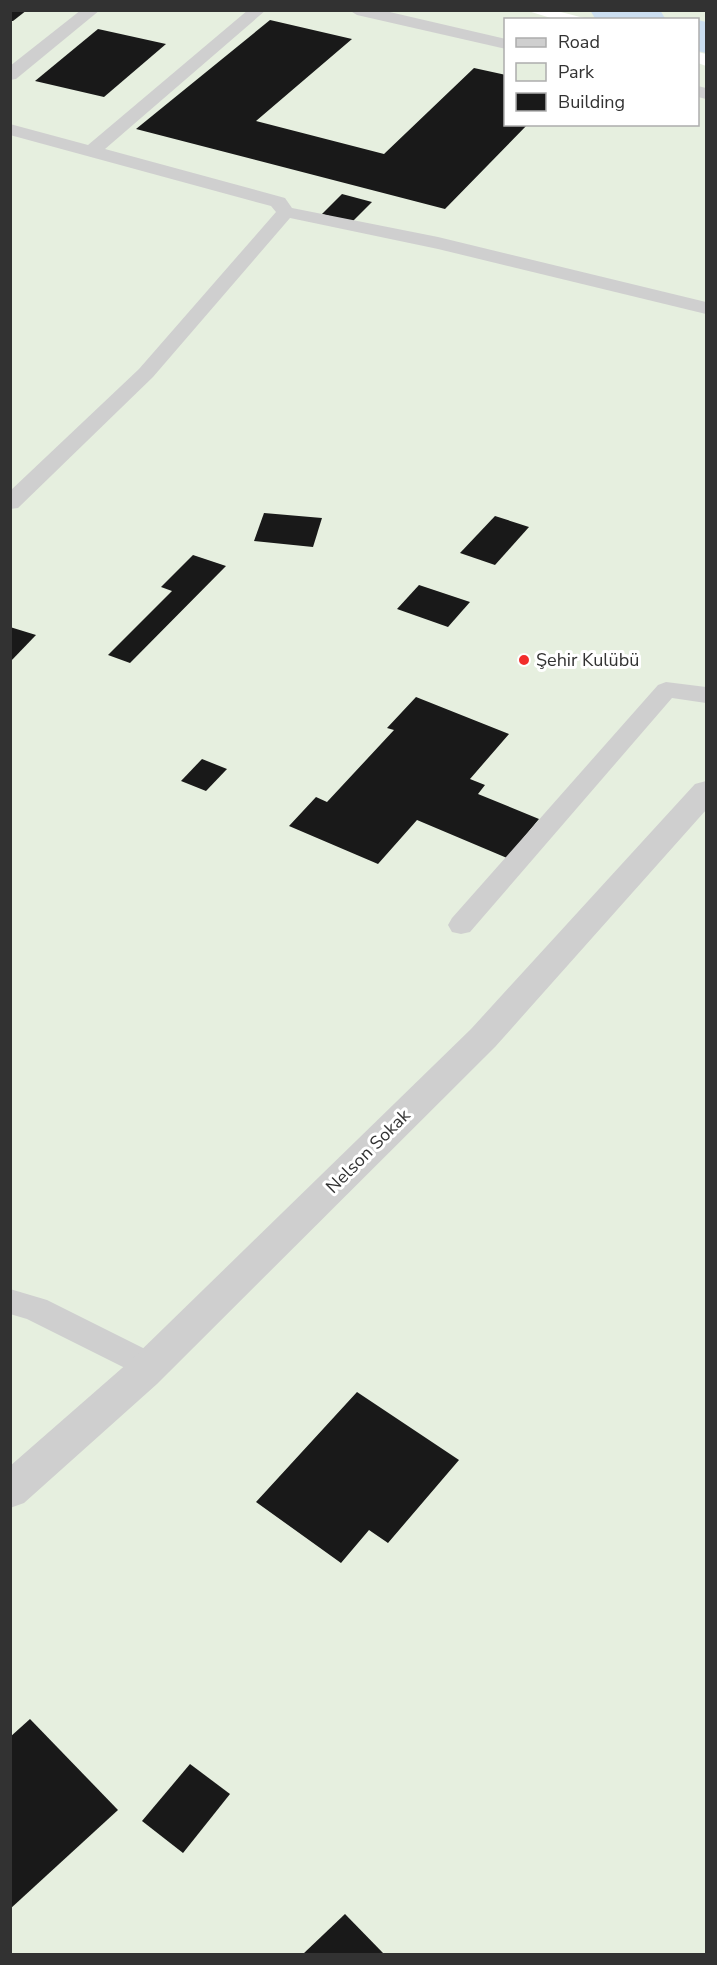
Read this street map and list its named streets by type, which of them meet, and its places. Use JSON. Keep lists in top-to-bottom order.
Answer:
{
  "streets": {
    "street": ["Nelson Sokak"]
  },
  "places": ["Şehir Kulübü"],
  "legend": ["Road", "Park", "Building"]
}
